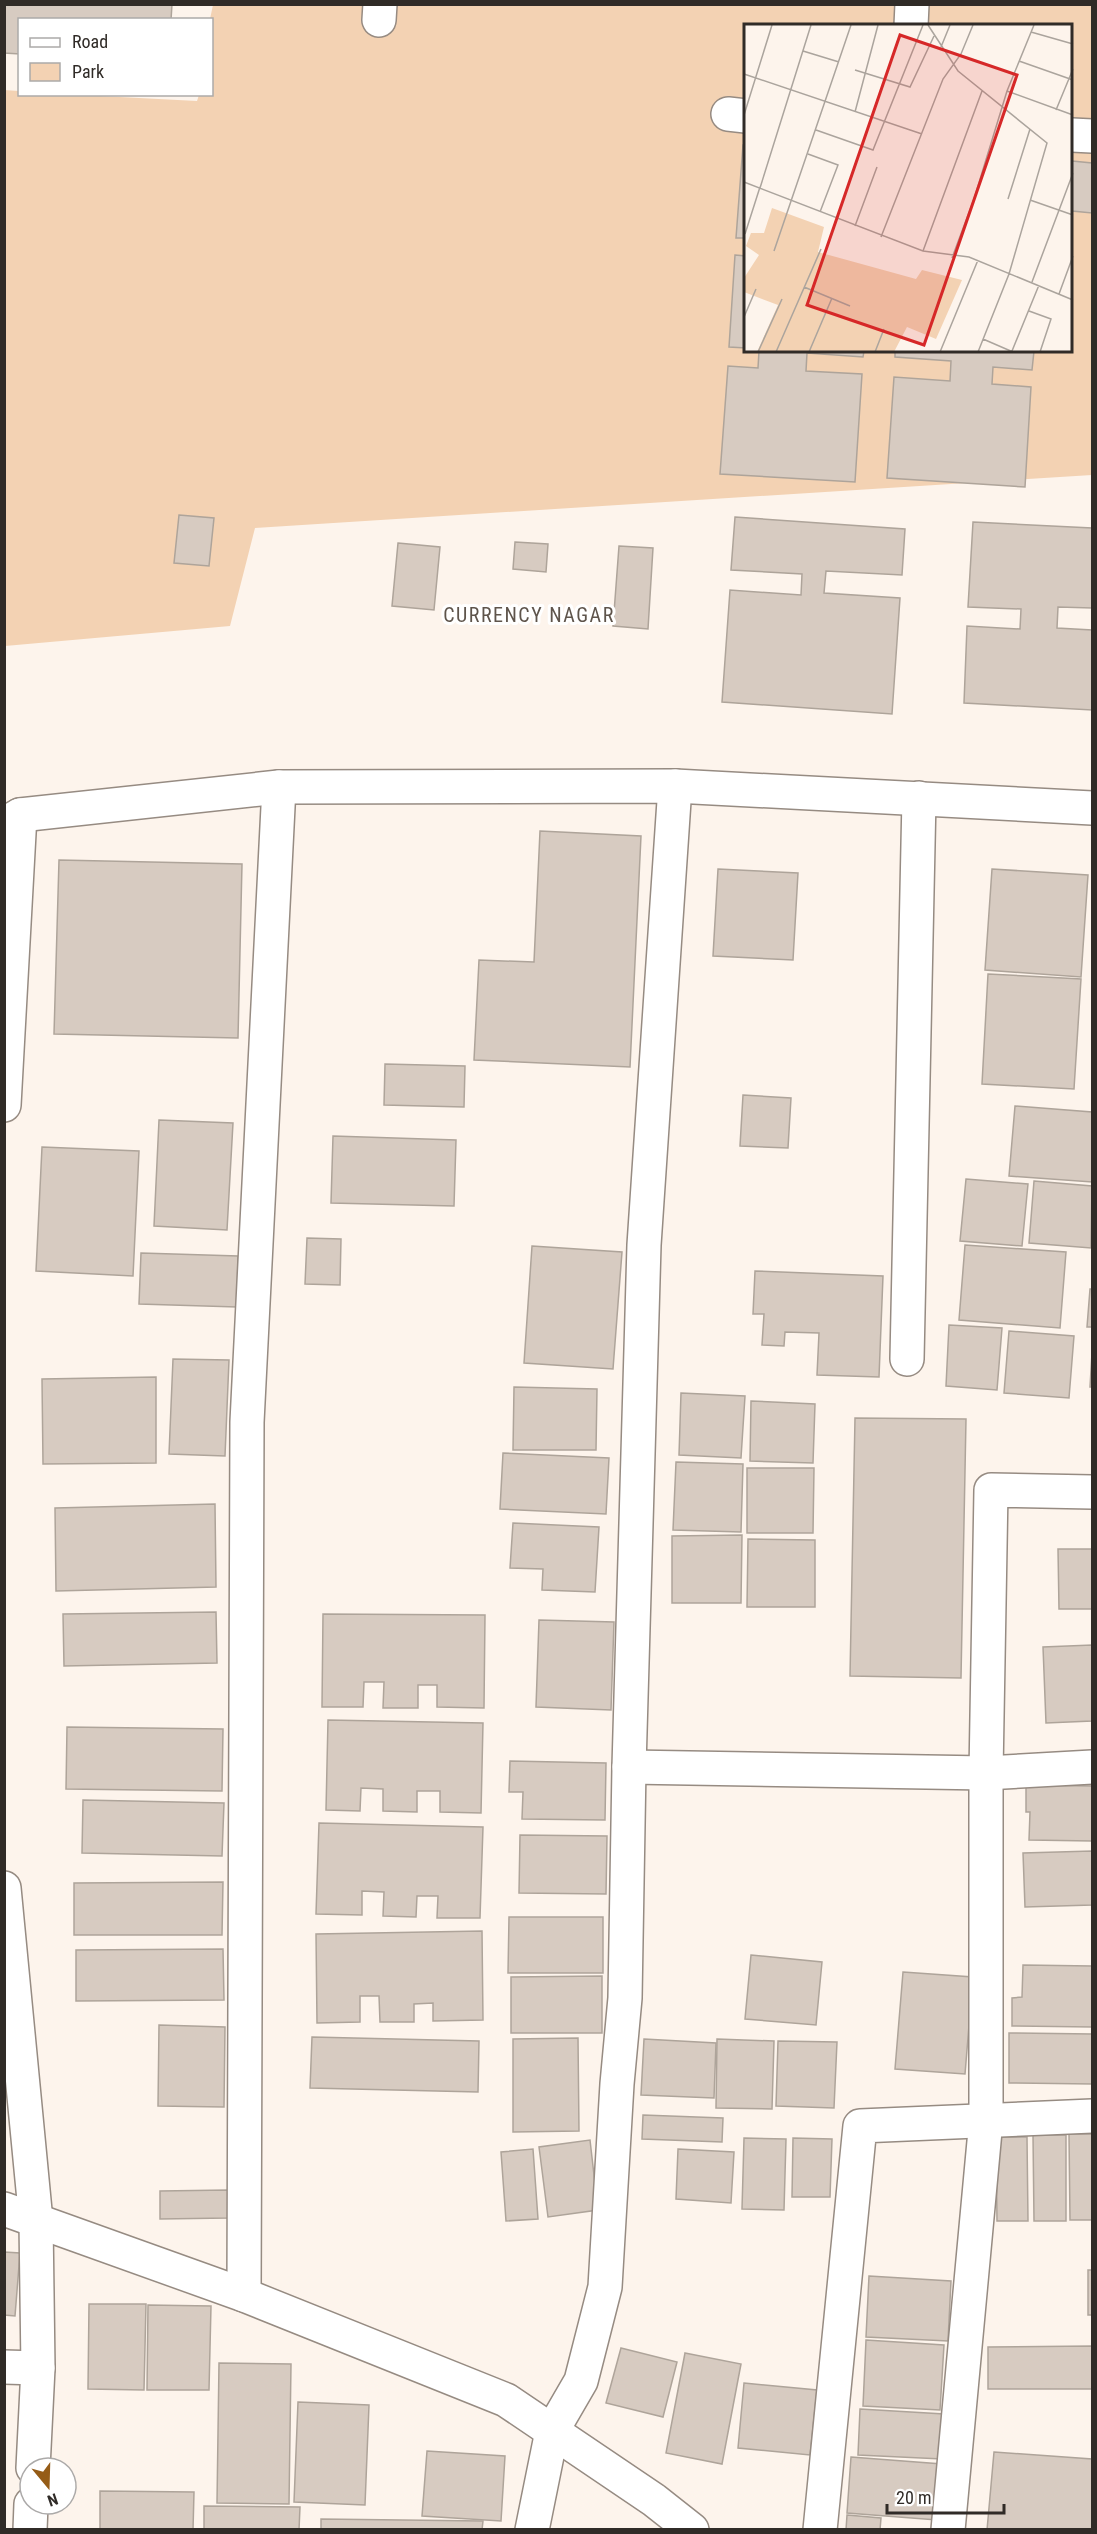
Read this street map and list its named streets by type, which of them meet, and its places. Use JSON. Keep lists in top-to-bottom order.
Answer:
{
  "districts": ["CURRENCY NAGAR"],
  "legend": ["Road", "Park"],
  "scale_bar": "20 m",
  "north": "bottom"
}
